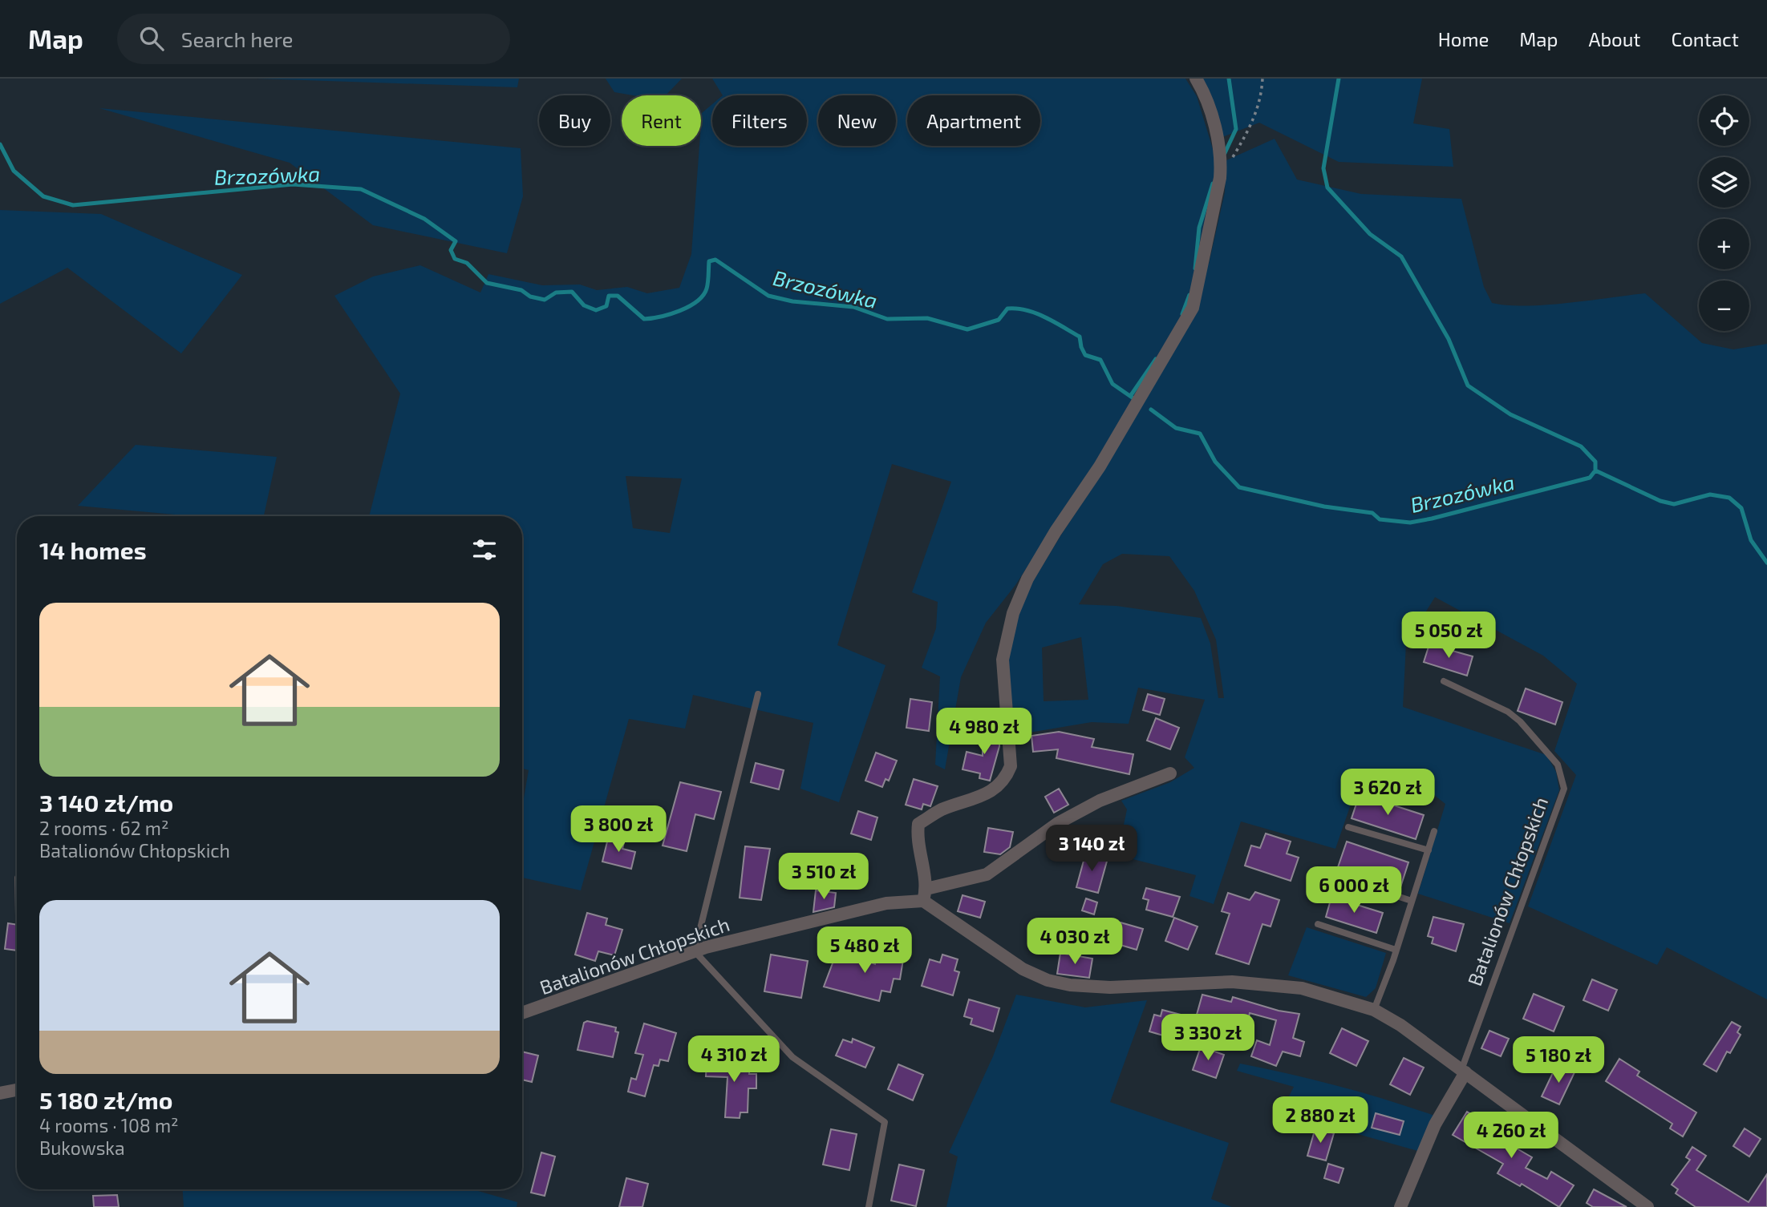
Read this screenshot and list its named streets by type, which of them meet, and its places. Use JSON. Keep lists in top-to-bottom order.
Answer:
{
  "streets": {
    "street": ["Batalionów Chłopskich"]
  },
  "water": ["Brzozówka"],
  "page": {
    "header": "Map",
    "search": "Search here",
    "nav": [
      "Home",
      "Map",
      "About",
      "Contact"
    ],
    "map_buttons": ["+", "−"],
    "chip": [
      "Buy",
      "Rent",
      "Filters",
      "New",
      "Apartment"
    ],
    "heading": "14 homes",
    "list": [
      {
        "name": "3 140 zł/mo",
        "note": "2 rooms · 62 m² · Batalionów Chłopskich"
      },
      {
        "name": "5 180 zł/mo",
        "note": "4 rooms · 108 m² · Bukowska"
      }
    ],
    "price": [
      "5 050 zł",
      "4 980 zł",
      "3 620 zł",
      "3 800 zł",
      "3 140 zł",
      "3 510 zł",
      "6 000 zł",
      "4 030 zł",
      "5 480 zł",
      "3 330 zł",
      "4 310 zł",
      "5 180 zł",
      "2 880 zł",
      "4 260 zł"
    ]
  }
}
